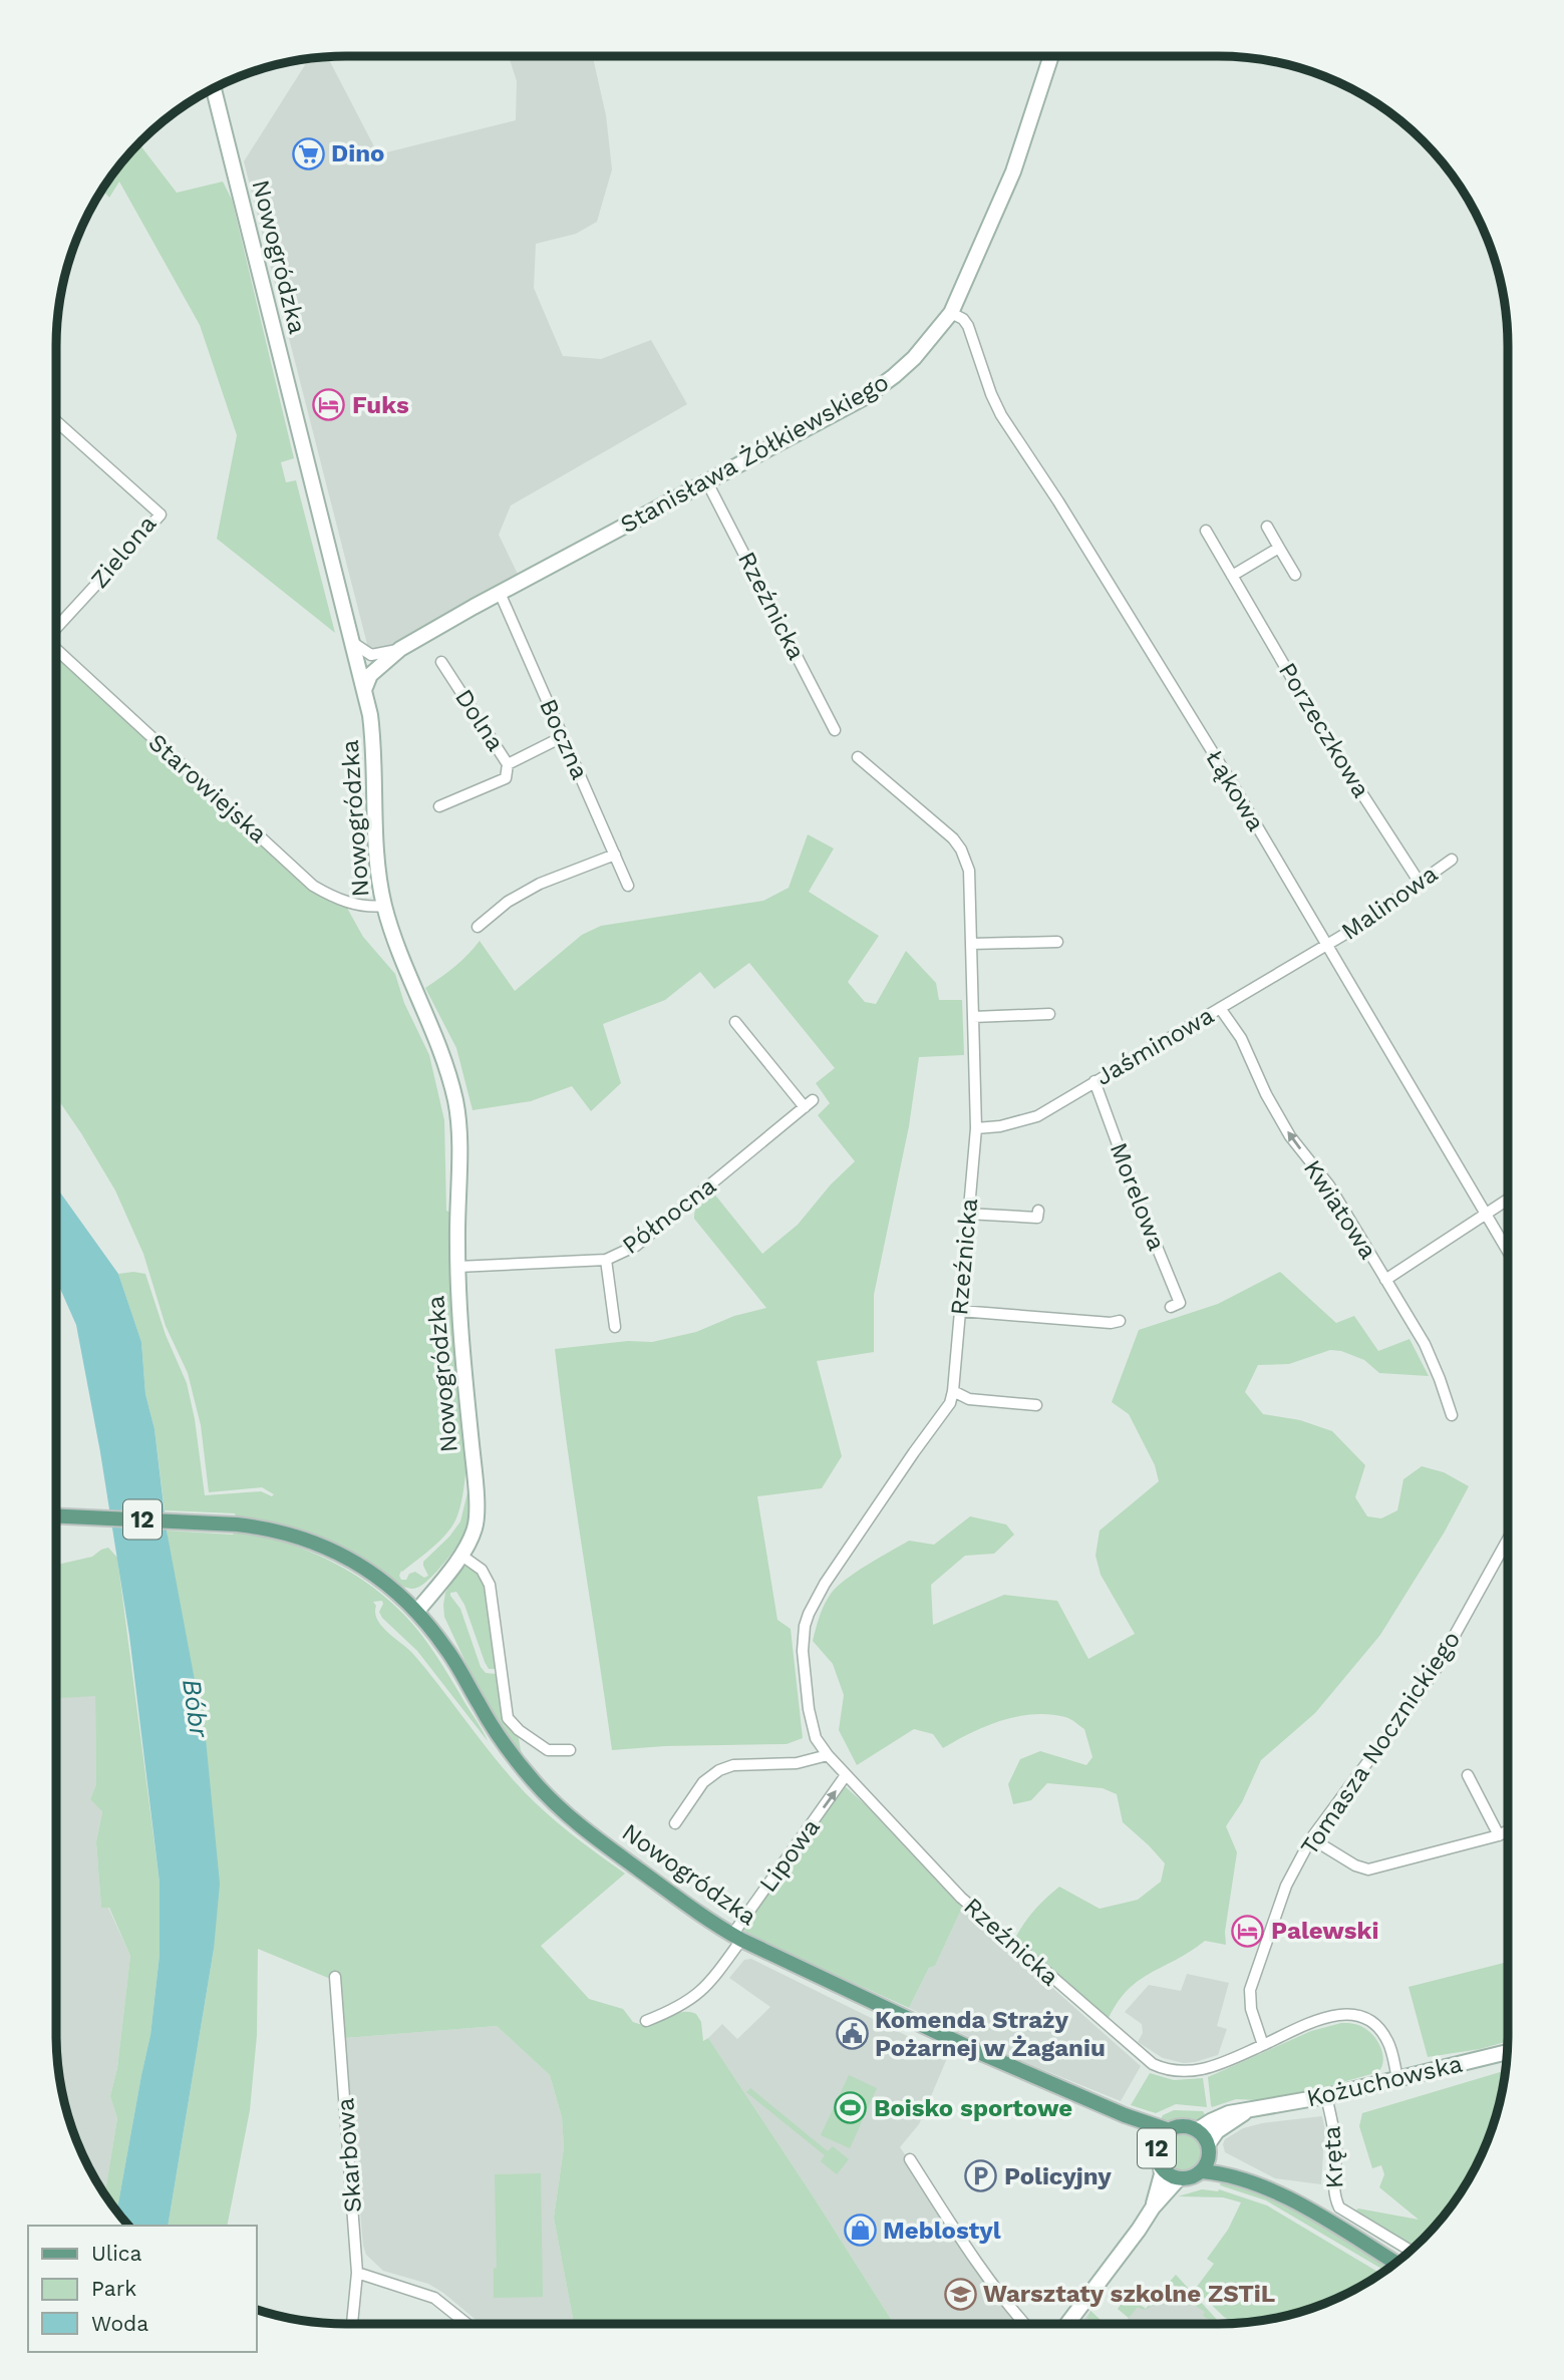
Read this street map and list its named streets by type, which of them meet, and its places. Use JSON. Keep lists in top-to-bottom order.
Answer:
{
  "streets": {
    "main road": [
      "Nowogródzka",
      "Stanisława Żółkiewskiego",
      "12",
      "Kożuchowska"
    ],
    "street": [
      "Zielona",
      "Rzeźnicka",
      "Dolna",
      "Porzeczkowa",
      "Boczna",
      "Starowiejska",
      "Łąkowa",
      "Malinowa",
      "Jaśminowa",
      "Morelowa",
      "Kwiatowa",
      "Północna",
      "Tomasza Nocznickiego",
      "Lipowa",
      "Skarbowa",
      "Kręta"
    ]
  },
  "crossings": [
    ["Nowogródzka", "Stanisława Żółkiewskiego"],
    ["Nowogródzka", "Starowiejska"],
    ["Nowogródzka", "Północna"],
    ["Nowogródzka", "12"],
    ["Nowogródzka", "Lipowa"],
    ["Nowogródzka", "Kożuchowska"],
    ["Stanisława Żółkiewskiego", "Rzeźnicka"],
    ["Stanisława Żółkiewskiego", "Boczna"],
    ["Stanisława Żółkiewskiego", "Łąkowa"],
    ["Rzeźnicka", "Jaśminowa"],
    ["Rzeźnicka", "Tomasza Nocznickiego"],
    ["Rzeźnicka", "Lipowa"],
    ["Dolna", "Boczna"],
    ["Porzeczkowa", "Malinowa"],
    ["Łąkowa", "Malinowa"],
    ["Łąkowa", "Jaśminowa"],
    ["Malinowa", "Jaśminowa"],
    ["Jaśminowa", "Morelowa"],
    ["Jaśminowa", "Kwiatowa"],
    ["12", "Kożuchowska"],
    ["Kożuchowska", "Kręta"]
  ],
  "one_way": ["Kwiatowa", "Lipowa"],
  "water": ["Bóbr"],
  "places": {
    "supermarket": ["Dino"],
    "hotel": ["Fuks", "Palewski"],
    "public building": ["Komenda Straży Pożarnej w Żaganiu"],
    "sports": ["Boisko sportowe"],
    "parking": ["Policyjny"],
    "shop": ["Meblostyl"],
    "school or university": ["Warsztaty szkolne ZSTiL"]
  },
  "legend": ["Ulica", "Park", "Woda"]
}
